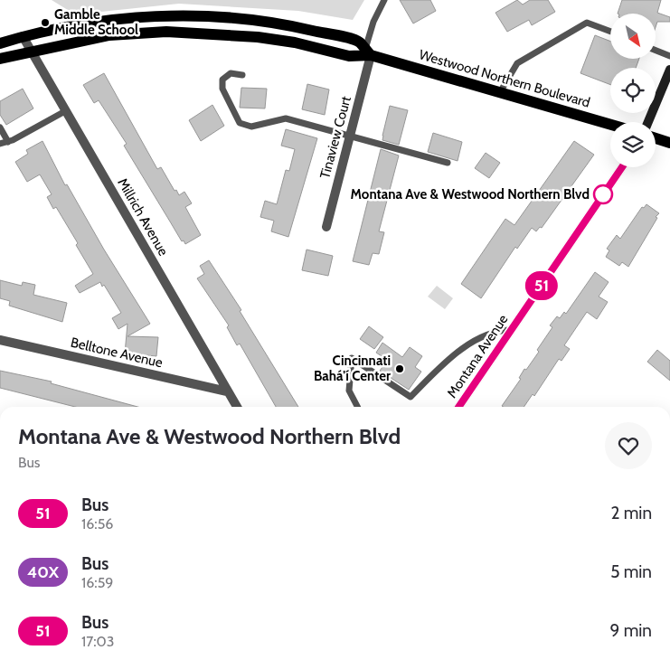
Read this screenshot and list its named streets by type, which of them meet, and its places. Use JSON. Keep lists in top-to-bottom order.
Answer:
{
  "streets": {
    "main road": ["Westwood Northern Boulevard"],
    "street": [
      "Tinaview Court",
      "Millrich Avenue",
      "Belltone Avenue",
      "Montana Avenue"
    ]
  },
  "crossings": [
    ["Westwood Northern Boulevard", "Tinaview Court"],
    ["Westwood Northern Boulevard", "Millrich Avenue"],
    ["Millrich Avenue", "Belltone Avenue"]
  ],
  "places": ["Gamble Middle School", "Montana Ave & Westwood Northern Blvd", "Cincinnati Bahá'í Center"],
  "lines": ["bus line 51"],
  "north": "bottom right",
  "page": {
    "on_map": "51",
    "heading": ["Montana Ave & Westwood Northern Blvd", "Bus"],
    "list": [
      {
        "mark": "51",
        "name": "Bus",
        "note": "16:56",
        "value": "2 min"
      },
      {
        "mark": "40X",
        "name": "Bus",
        "note": "16:59",
        "value": "5 min"
      },
      {
        "mark": "51",
        "name": "Bus",
        "note": "17:03",
        "value": "9 min"
      }
    ]
  }
}
